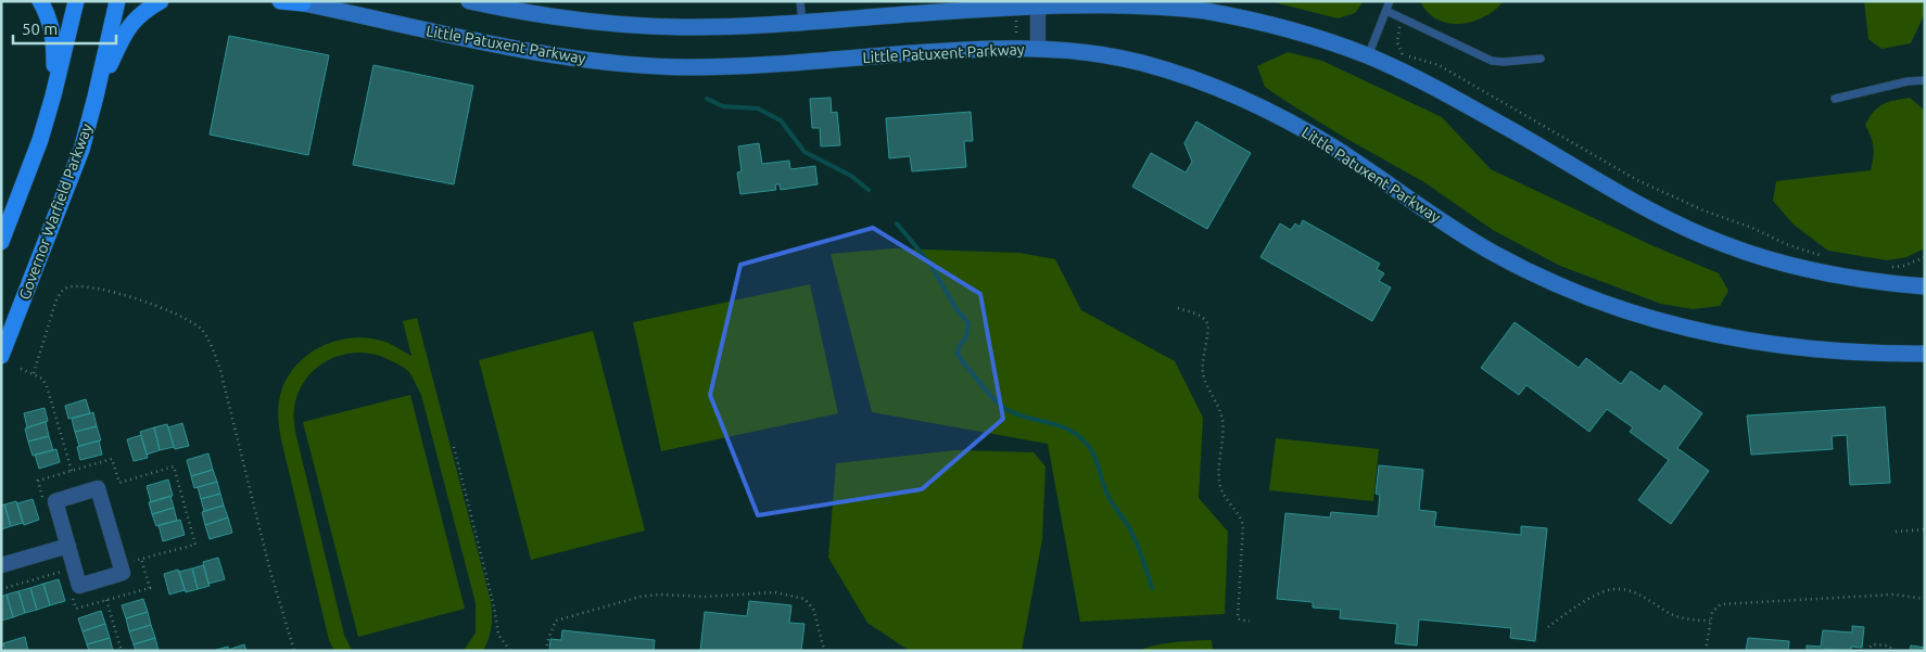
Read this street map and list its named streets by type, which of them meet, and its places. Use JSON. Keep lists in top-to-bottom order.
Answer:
{
  "streets": {
    "main road": ["Little Patuxent Parkway", "Governor Warfield Parkway"]
  },
  "scale_bar": "50 m"
}
